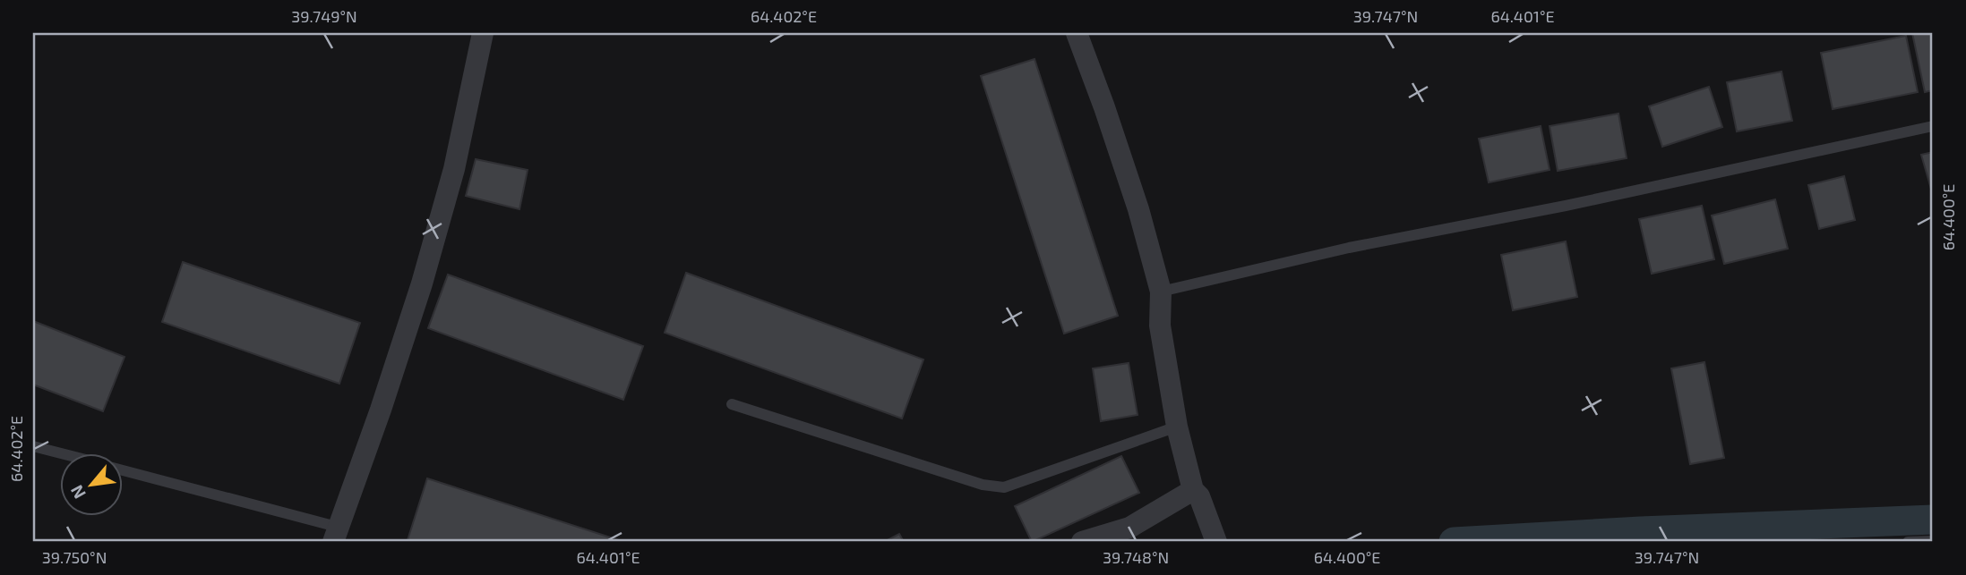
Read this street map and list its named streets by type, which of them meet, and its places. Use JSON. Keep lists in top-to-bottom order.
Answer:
{
  "north": "bottom left",
  "coordinates": [
    "39.749°N",
    "64.402°E",
    "39.747°N",
    "64.401°E",
    "64.400°E",
    "39.750°N",
    "39.748°N"
  ]
}
